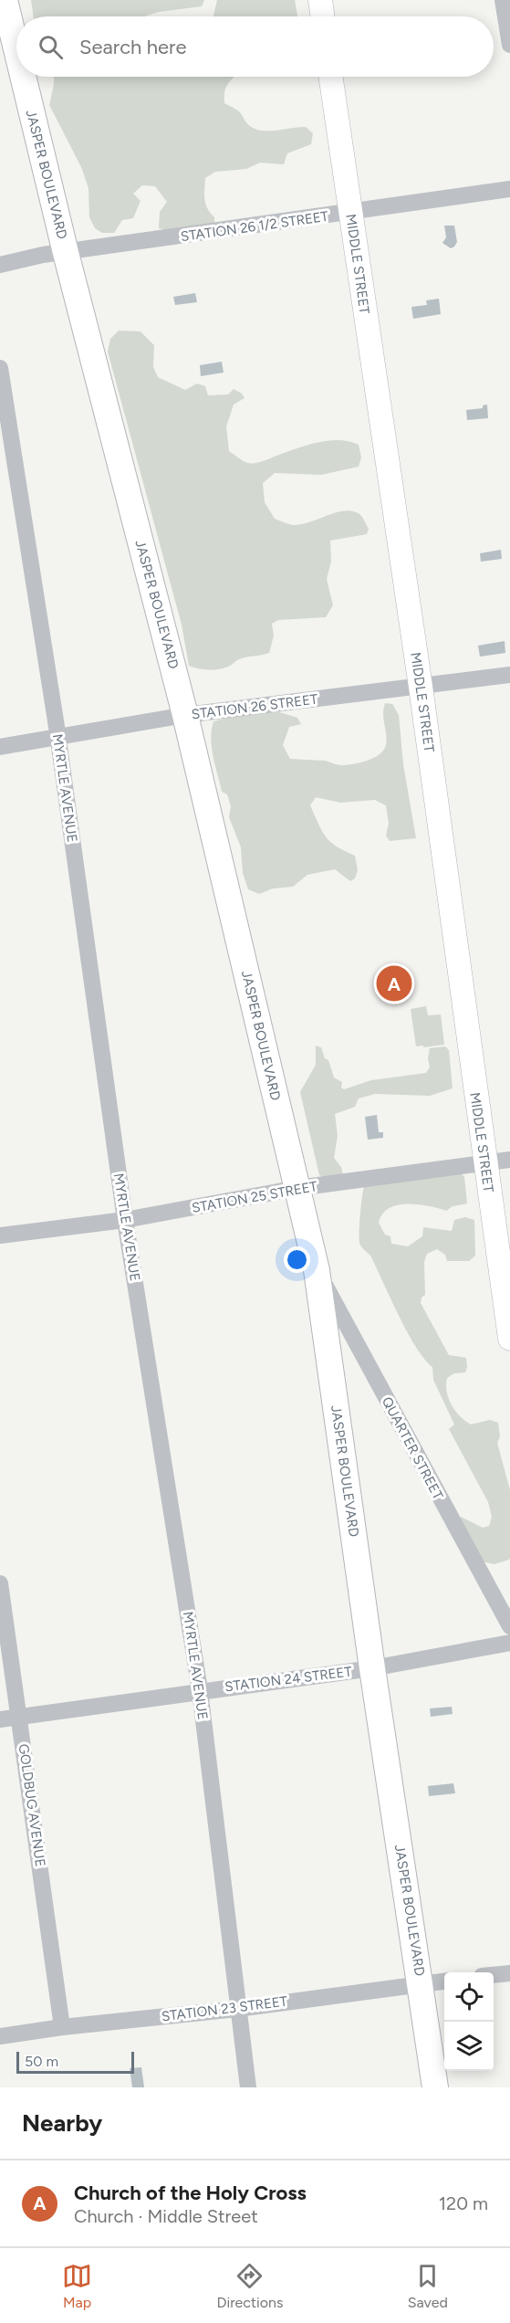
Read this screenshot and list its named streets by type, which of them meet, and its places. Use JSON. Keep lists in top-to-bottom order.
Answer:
{
  "streets": {
    "main road": ["JASPER BOULEVARD"],
    "street": [
      "STATION 26 1/2 STREET",
      "MIDDLE STREET",
      "STATION 26 STREET",
      "MYRTLE AVENUE",
      "STATION 25 STREET",
      "QUARTER STREET",
      "STATION 24 STREET",
      "GOLDBUG AVENUE",
      "STATION 23 STREET"
    ]
  },
  "crossings": [
    ["JASPER BOULEVARD", "STATION 26 1/2 STREET"],
    ["JASPER BOULEVARD", "STATION 26 STREET"],
    ["JASPER BOULEVARD", "STATION 25 STREET"],
    ["JASPER BOULEVARD", "QUARTER STREET"],
    ["JASPER BOULEVARD", "STATION 24 STREET"],
    ["JASPER BOULEVARD", "STATION 23 STREET"],
    ["STATION 26 1/2 STREET", "MIDDLE STREET"],
    ["MIDDLE STREET", "STATION 26 STREET"],
    ["MIDDLE STREET", "STATION 25 STREET"],
    ["STATION 26 STREET", "MYRTLE AVENUE"],
    ["MYRTLE AVENUE", "STATION 25 STREET"],
    ["MYRTLE AVENUE", "STATION 24 STREET"],
    ["MYRTLE AVENUE", "STATION 23 STREET"],
    ["STATION 24 STREET", "GOLDBUG AVENUE"],
    ["GOLDBUG AVENUE", "STATION 23 STREET"]
  ],
  "scale_bar": "50 m",
  "page": {
    "search": "Search here",
    "pins": "A",
    "scale": "50 m",
    "heading": "Nearby",
    "list": [
      {
        "mark": "A",
        "name": "Church of the Holy Cross",
        "note": "Church · Middle Street",
        "value": "120 m"
      }
    ],
    "nav": ["Map", "Directions", "Saved"]
  }
}
